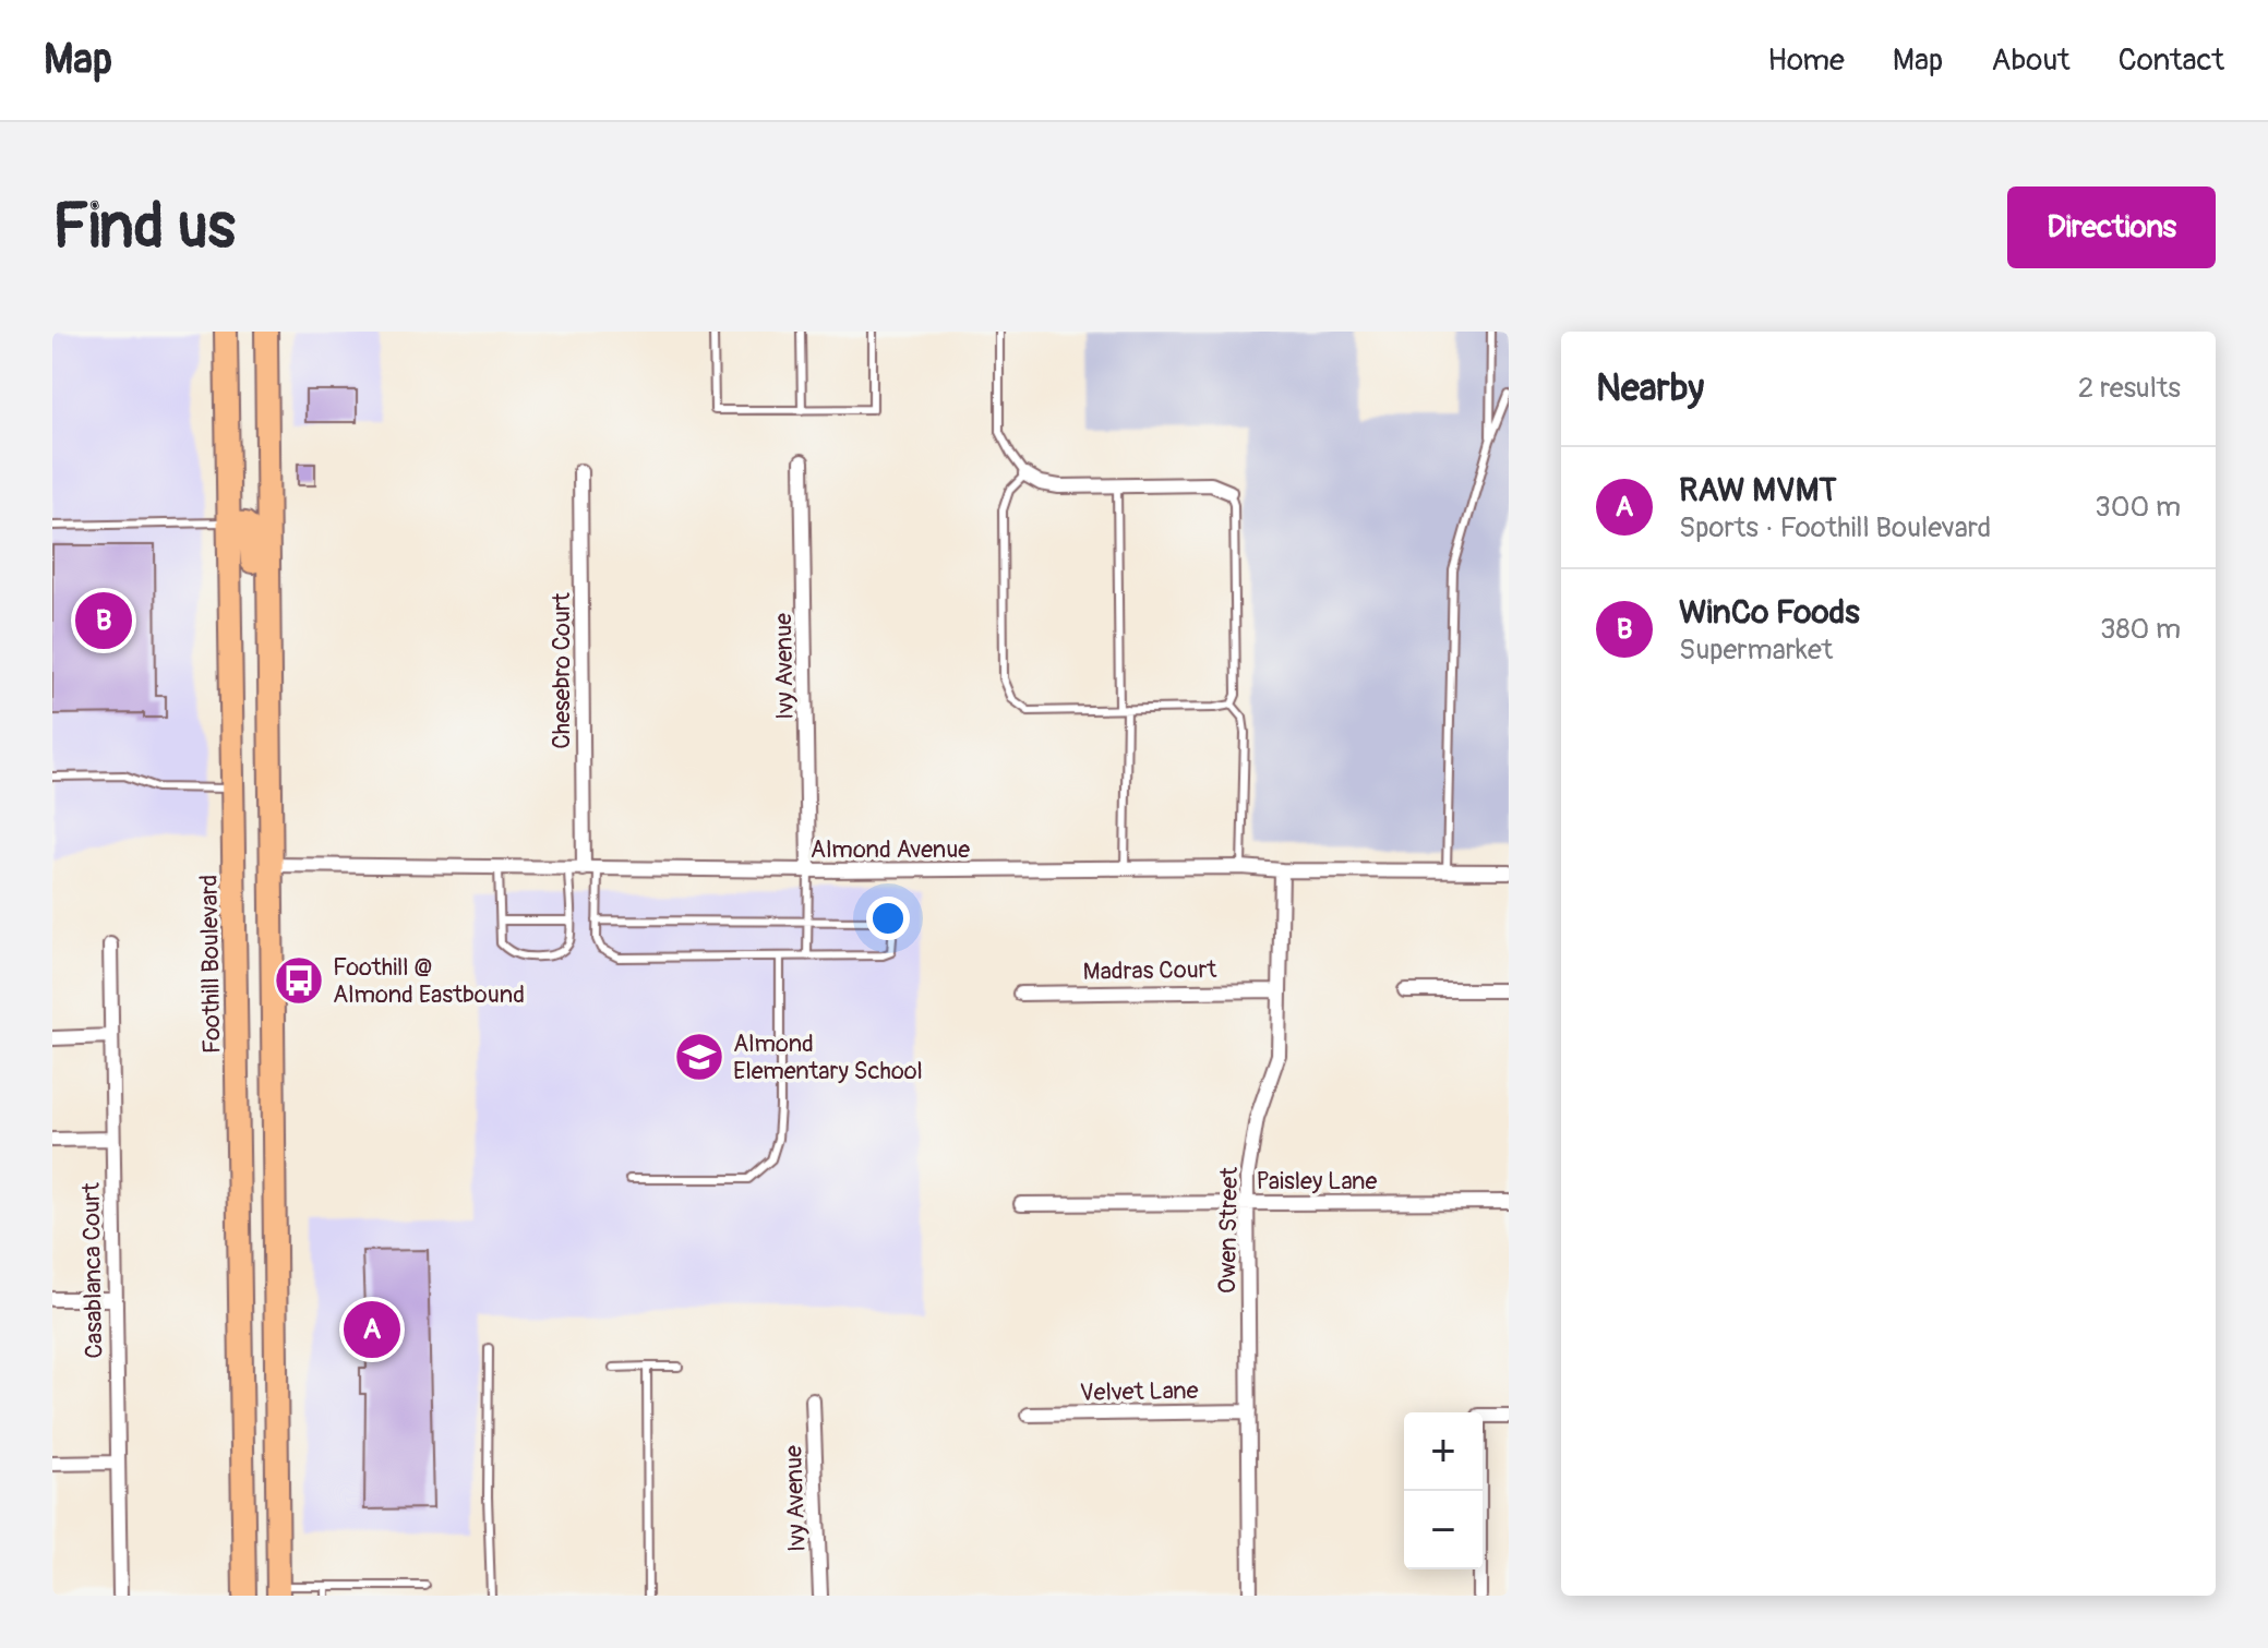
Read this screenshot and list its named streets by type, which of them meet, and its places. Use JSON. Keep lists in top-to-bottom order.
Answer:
{
  "streets": {
    "main road": ["Foothill Boulevard"],
    "street": [
      "Ivy Avenue",
      "Chesebro Court",
      "Almond Avenue",
      "Madras Court",
      "Paisley Lane",
      "Owen Street",
      "Casablanca Court",
      "Velvet Lane"
    ]
  },
  "crossings": [
    ["Ivy Avenue", "Almond Avenue"],
    ["Chesebro Court", "Almond Avenue"],
    ["Almond Avenue", "Owen Street"],
    ["Madras Court", "Owen Street"],
    ["Paisley Lane", "Owen Street"],
    ["Owen Street", "Velvet Lane"]
  ],
  "places": {
    "bus stop": ["Foothill @ Almond Eastbound"],
    "school or university": ["Almond Elementary School"]
  },
  "page": {
    "header": "Map",
    "nav": [
      "Home",
      "Map",
      "About",
      "Contact"
    ],
    "buttons": "Directions",
    "title": "Find us",
    "heading": ["Nearby", "2 results"],
    "list": [
      {
        "mark": "A",
        "name": "RAW MVMT",
        "note": "Sports · Foothill Boulevard",
        "value": "300 m"
      },
      {
        "mark": "B",
        "name": "WinCo Foods",
        "note": "Supermarket",
        "value": "380 m"
      }
    ],
    "pins": ["B", "A"],
    "map_buttons": ["+", "−"]
  }
}
